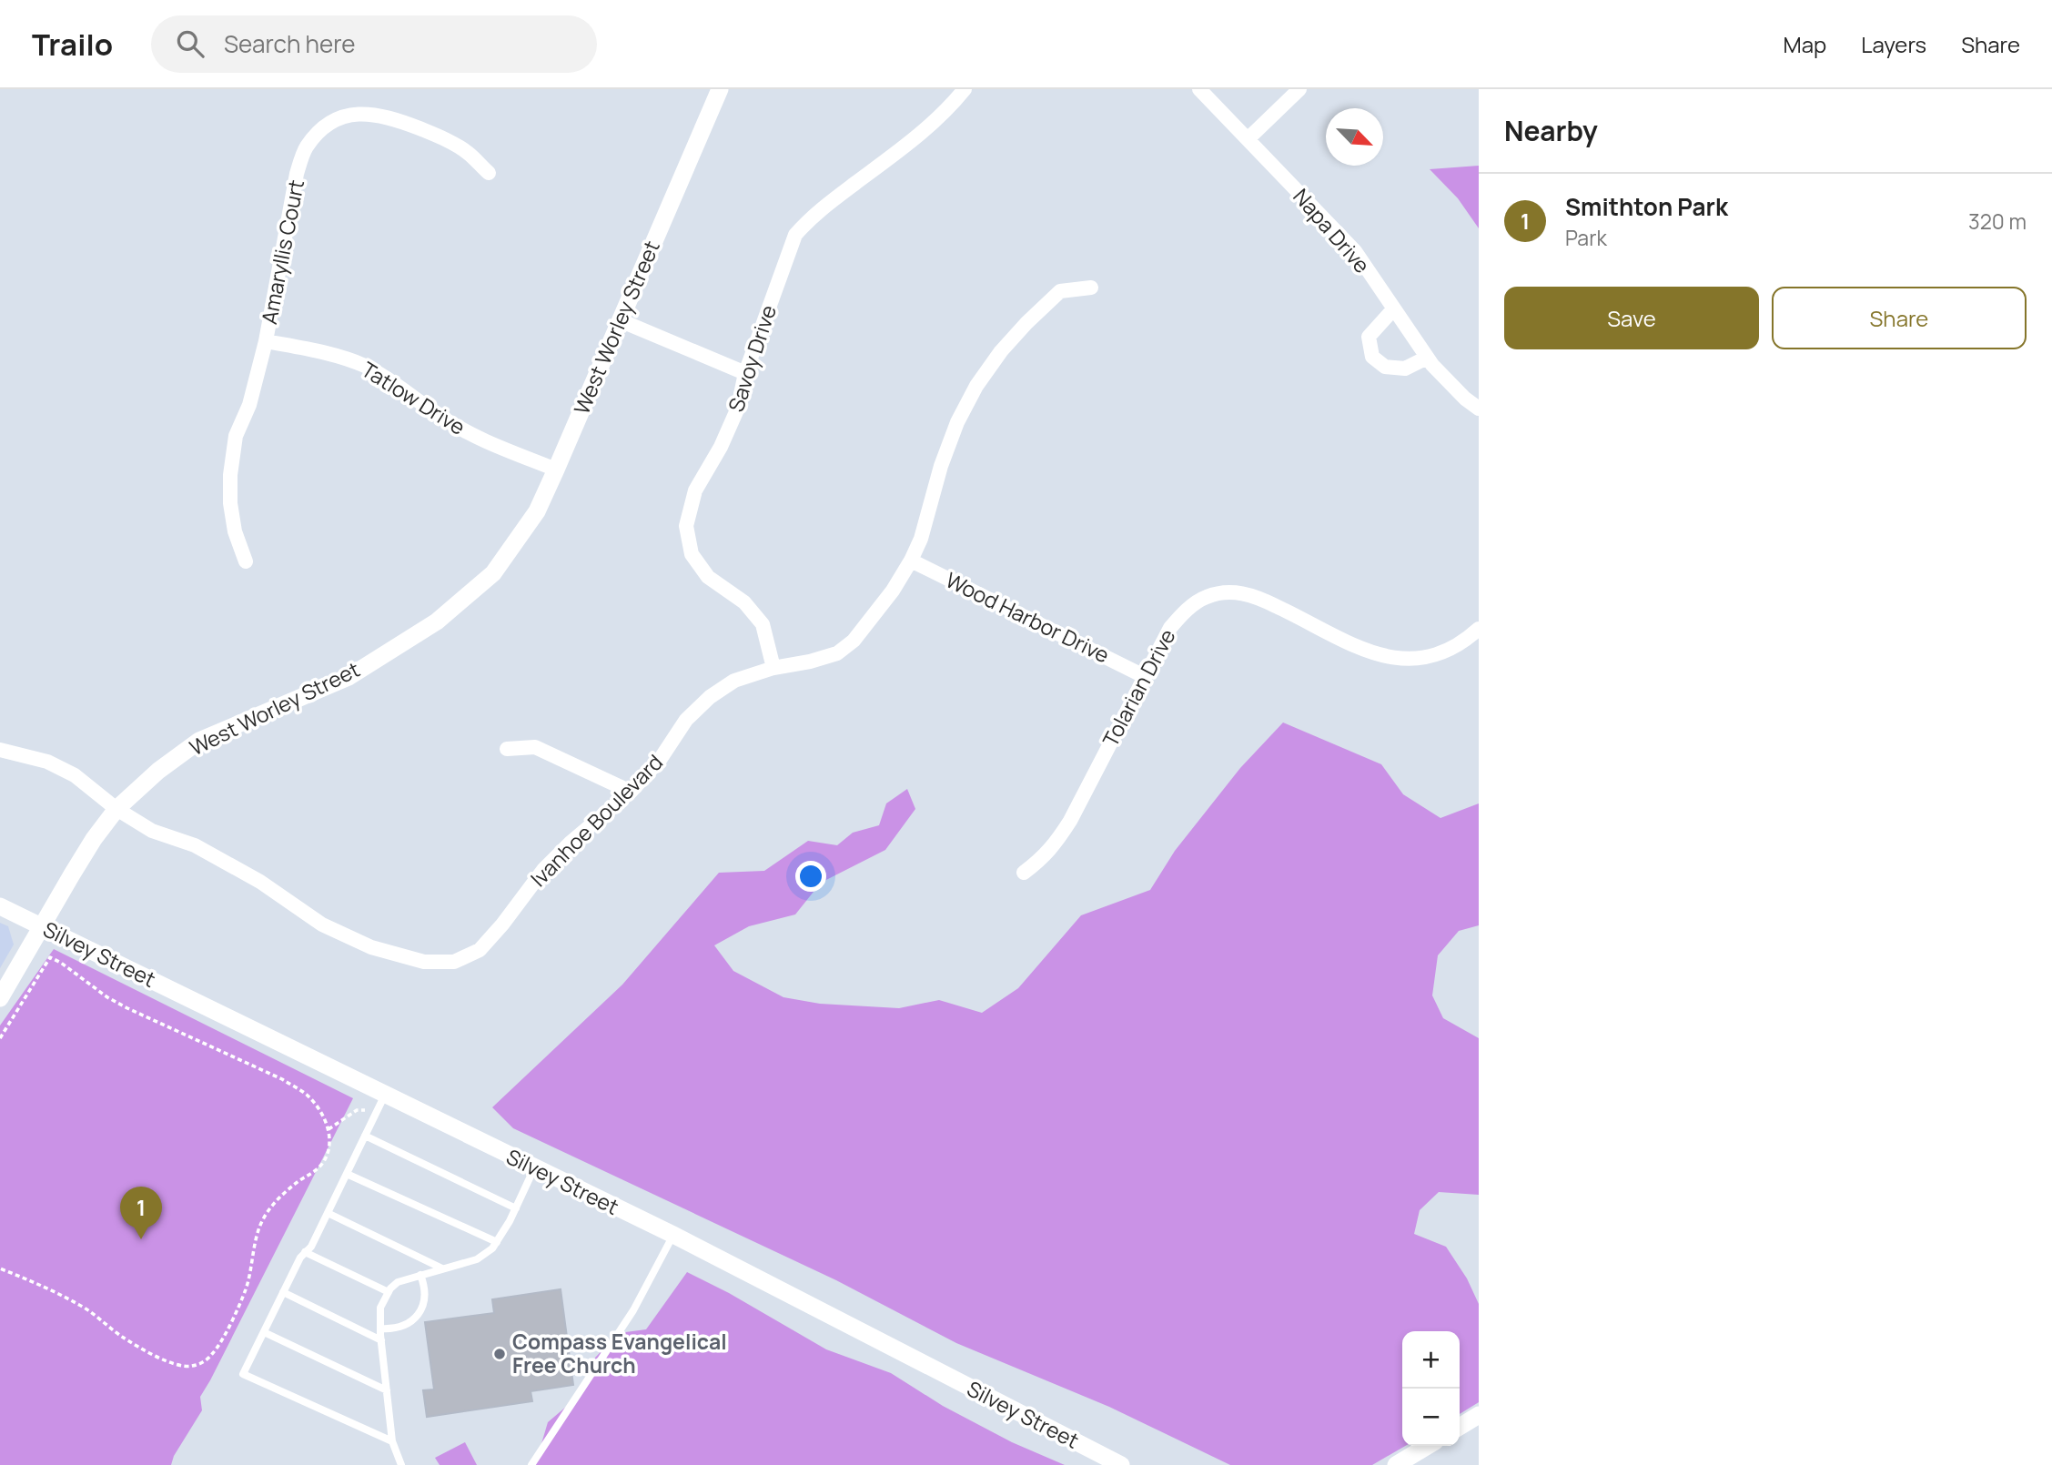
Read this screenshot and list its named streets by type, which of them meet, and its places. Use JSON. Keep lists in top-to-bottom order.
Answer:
{
  "streets": {
    "street": [
      "Napa Drive",
      "Amaryllis Court",
      "West Worley Street",
      "Savoy Drive",
      "Tatlow Drive",
      "Wood Harbor Drive",
      "Tolarian Drive",
      "Ivanhoe Boulevard",
      "Silvey Street"
    ]
  },
  "crossings": [
    ["Amaryllis Court", "Tatlow Drive"],
    ["West Worley Street", "Tatlow Drive"],
    ["West Worley Street", "Ivanhoe Boulevard"],
    ["West Worley Street", "Silvey Street"],
    ["Savoy Drive", "Ivanhoe Boulevard"],
    ["Wood Harbor Drive", "Tolarian Drive"],
    ["Wood Harbor Drive", "Ivanhoe Boulevard"]
  ],
  "places": ["Compass Evangelical Free Church"],
  "north": "bottom right",
  "page": {
    "header": "Trailo",
    "search": "Search here",
    "nav": ["Map", "Layers", "Share"],
    "heading": "Nearby",
    "list": [
      {
        "mark": "1",
        "name": "Smithton Park",
        "note": "Park",
        "value": "320 m"
      }
    ],
    "buttons": ["Save", "Share"],
    "pins": "1",
    "map_buttons": ["+", "−"]
  }
}
